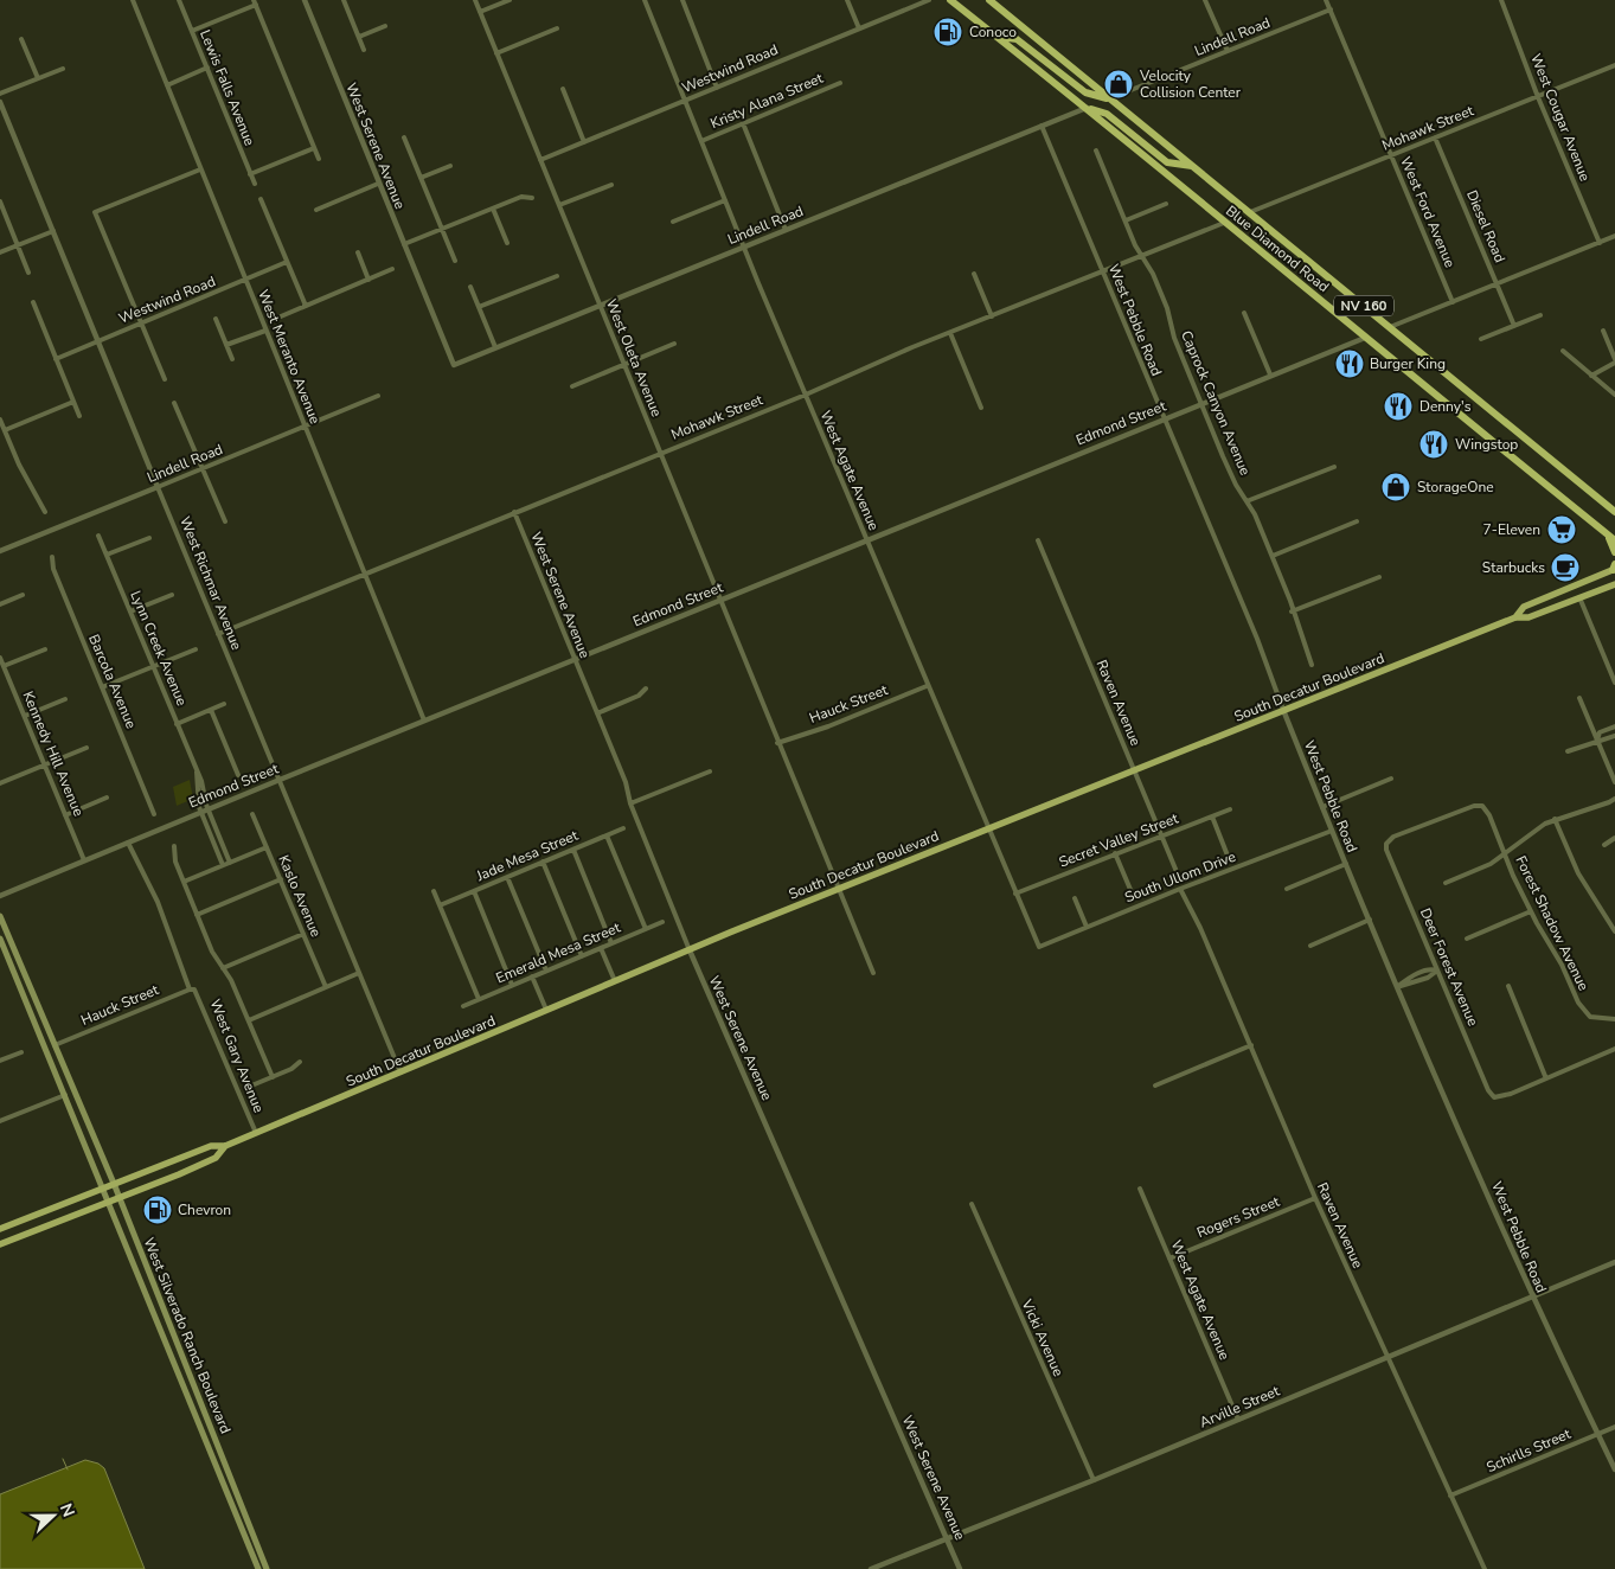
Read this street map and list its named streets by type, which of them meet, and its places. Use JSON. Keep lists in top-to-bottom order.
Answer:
{
  "streets": {
    "highway": ["Blue Diamond Road", "NV 160"],
    "main road": ["South Decatur Boulevard", "West Silverado Ranch Boulevard"],
    "street": [
      "Lindell Road",
      "Westwind Road",
      "Lewis Falls Avenue",
      "Kristy Alana Street",
      "West Cougar Avenue",
      "Mohawk Street",
      "West Serene Avenue",
      "West Ford Avenue",
      "Diesel Road",
      "West Pebble Road",
      "West Meranto Avenue",
      "West Oleta Avenue",
      "Caprock Canyon Avenue",
      "Edmond Street",
      "West Agate Avenue",
      "West Richmar Avenue",
      "Lynn Creek Avenue",
      "Barcola Avenue",
      "Raven Avenue",
      "Hauck Street",
      "Kennedy Hill Avenue",
      "Secret Valley Street",
      "Jade Mesa Street",
      "South Ullom Drive",
      "Kaslo Avenue",
      "Forest Shadow Avenue",
      "Emerald Mesa Street",
      "Deer Forest Avenue",
      "West Gary Avenue",
      "Rogers Street",
      "Vicki Avenue",
      "Arville Street",
      "Schirlls Street"
    ]
  },
  "crossings": [
    ["Lindell Road", "West Serene Avenue"],
    ["Lindell Road", "West Ford Avenue"],
    ["Lindell Road", "Blue Diamond Road"],
    ["Lindell Road", "West Pebble Road"],
    ["Lindell Road", "West Meranto Avenue"],
    ["Lindell Road", "West Oleta Avenue"],
    ["Lindell Road", "West Agate Avenue"],
    ["Lindell Road", "West Richmar Avenue"],
    ["Westwind Road", "West Meranto Avenue"],
    ["Westwind Road", "West Oleta Avenue"],
    ["Westwind Road", "West Agate Avenue"],
    ["Westwind Road", "West Richmar Avenue"],
    ["Kristy Alana Street", "West Agate Avenue"],
    ["West Cougar Avenue", "Mohawk Street"],
    ["Mohawk Street", "West Serene Avenue"],
    ["Mohawk Street", "West Ford Avenue"],
    ["Mohawk Street", "Diesel Road"],
    ["Mohawk Street", "Blue Diamond Road"],
    ["Mohawk Street", "West Pebble Road"],
    ["Mohawk Street", "West Meranto Avenue"],
    ["Mohawk Street", "West Oleta Avenue"],
    ["Mohawk Street", "Caprock Canyon Avenue"],
    ["Mohawk Street", "West Agate Avenue"],
    ["Mohawk Street", "West Richmar Avenue"],
    ["West Serene Avenue", "Edmond Street"],
    ["West Serene Avenue", "South Decatur Boulevard"],
    ["West Serene Avenue", "Arville Street"],
    ["Blue Diamond Road", "Edmond Street"],
    ["West Pebble Road", "Edmond Street"],
    ["West Pebble Road", "South Decatur Boulevard"],
    ["West Pebble Road", "South Ullom Drive"],
    ["West Pebble Road", "Arville Street"],
    ["West Pebble Road", "Schirlls Street"],
    ["West Meranto Avenue", "Edmond Street"],
    ["West Oleta Avenue", "Edmond Street"],
    ["West Oleta Avenue", "South Decatur Boulevard"],
    ["West Oleta Avenue", "Hauck Street"],
    ["Caprock Canyon Avenue", "Edmond Street"],
    ["Edmond Street", "West Agate Avenue"],
    ["Edmond Street", "West Richmar Avenue"],
    ["Edmond Street", "Lynn Creek Avenue"],
    ["Edmond Street", "Kennedy Hill Avenue"],
    ["Edmond Street", "West Gary Avenue"],
    ["West Agate Avenue", "South Decatur Boulevard"],
    ["West Agate Avenue", "Hauck Street"],
    ["West Agate Avenue", "Secret Valley Street"],
    ["West Agate Avenue", "South Ullom Drive"],
    ["West Agate Avenue", "Rogers Street"],
    ["West Agate Avenue", "Arville Street"],
    ["West Richmar Avenue", "South Decatur Boulevard"],
    ["South Decatur Boulevard", "Raven Avenue"],
    ["South Decatur Boulevard", "West Gary Avenue"],
    ["South Decatur Boulevard", "West Silverado Ranch Boulevard"],
    ["Raven Avenue", "Secret Valley Street"],
    ["Raven Avenue", "South Ullom Drive"],
    ["Raven Avenue", "Rogers Street"],
    ["Raven Avenue", "Arville Street"],
    ["Raven Avenue", "Schirlls Street"],
    ["Hauck Street", "West Gary Avenue"],
    ["Hauck Street", "West Silverado Ranch Boulevard"],
    ["Forest Shadow Avenue", "Deer Forest Avenue"],
    ["Vicki Avenue", "Arville Street"]
  ],
  "places": {
    "fuel station": ["Conoco", "Chevron"],
    "shop": ["Velocity Collision Center", "StorageOne"],
    "restaurant": ["Burger King", "Denny's", "Wingstop"],
    "supermarket": ["7-Eleven"],
    "cafe": ["Starbucks"]
  },
  "north": "right"
}
